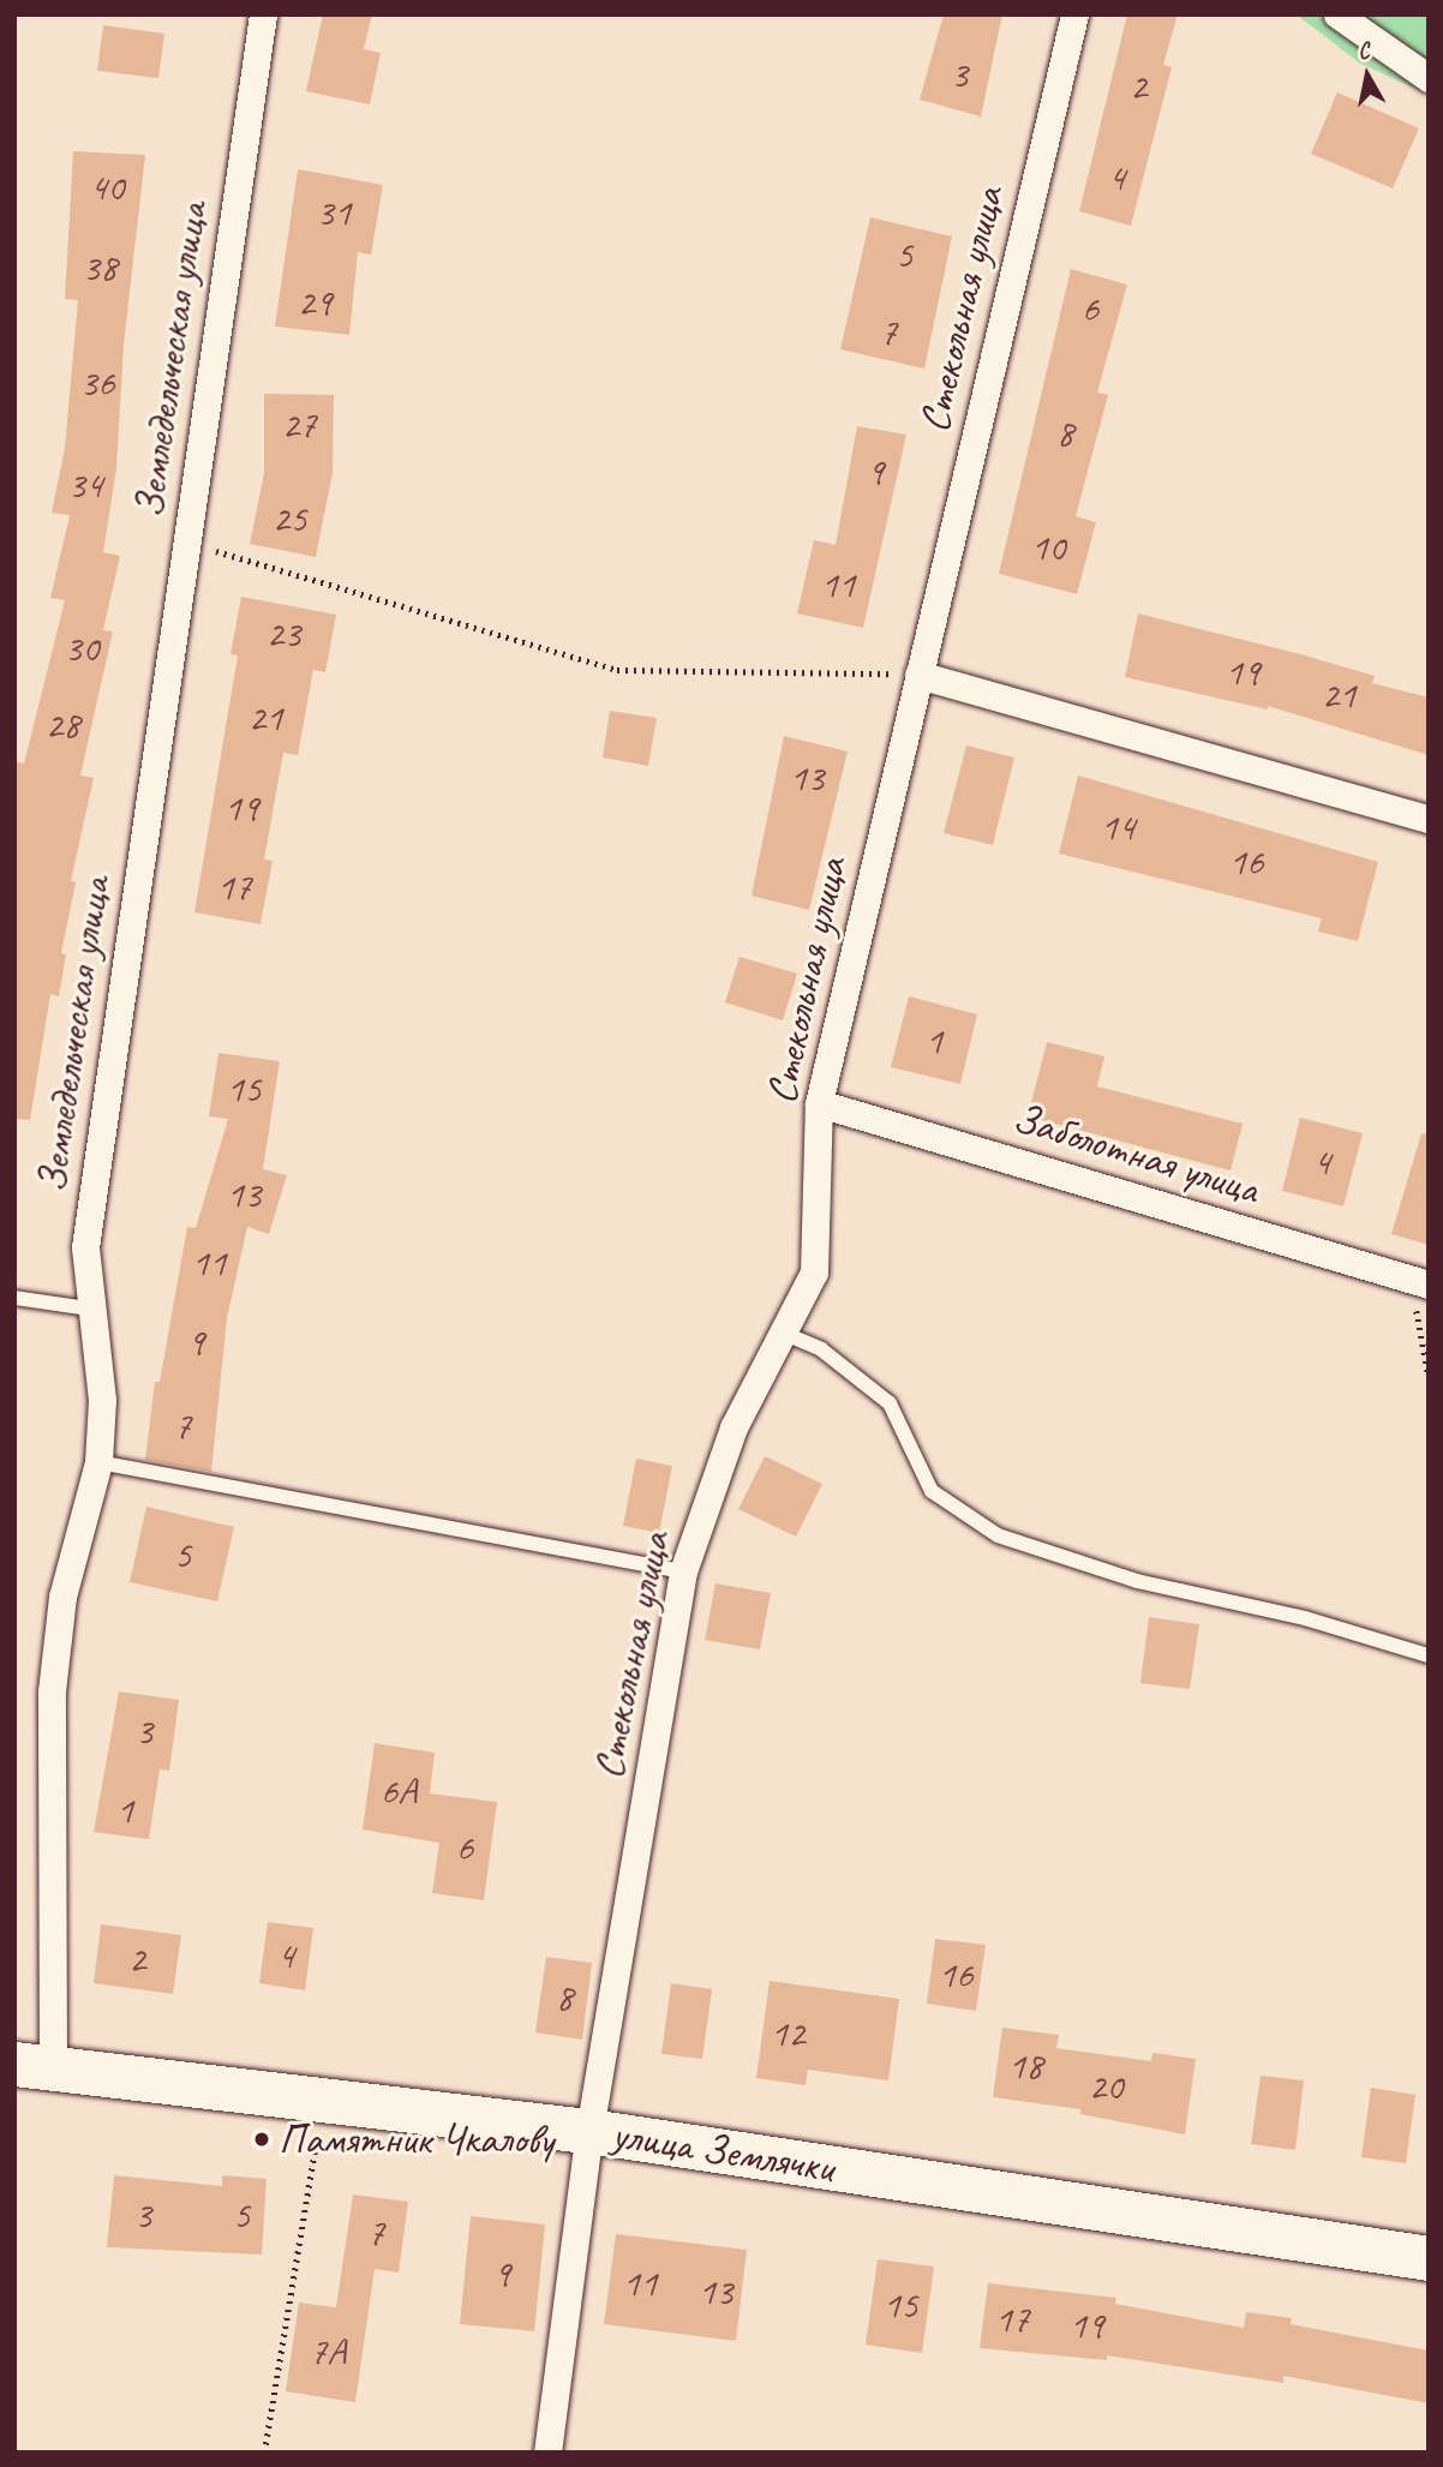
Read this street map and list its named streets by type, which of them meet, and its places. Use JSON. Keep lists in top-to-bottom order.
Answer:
{
  "streets": {
    "main road": ["улица Землячки"],
    "street": ["Стекольная улица", "Земледельческая улица", "Заболотная улица"]
  },
  "crossings": [
    ["Стекольная улица", "Заболотная улица"],
    ["Стекольная улица", "улица Землячки"],
    ["Земледельческая улица", "улица Землячки"]
  ],
  "places": ["Памятник Чкалову"],
  "house_numbers": [
    "3",
    "2",
    "4",
    "40",
    "31",
    "5",
    "38",
    "29",
    "6",
    "7",
    "36",
    "27",
    "8",
    "9",
    "34",
    "25",
    "10",
    "11",
    "23",
    "30",
    "19",
    "21",
    "21",
    "28",
    "13",
    "19",
    "14",
    "16",
    "17",
    "1",
    "15",
    "4",
    "13",
    "11",
    "9",
    "7",
    "5",
    "3",
    "6А",
    "1",
    "6",
    "4",
    "2",
    "16",
    "8",
    "12",
    "18",
    "20",
    "3",
    "5",
    "7",
    "9",
    "11",
    "13",
    "15",
    "17",
    "19",
    "7А"
  ],
  "north": "top"
}
